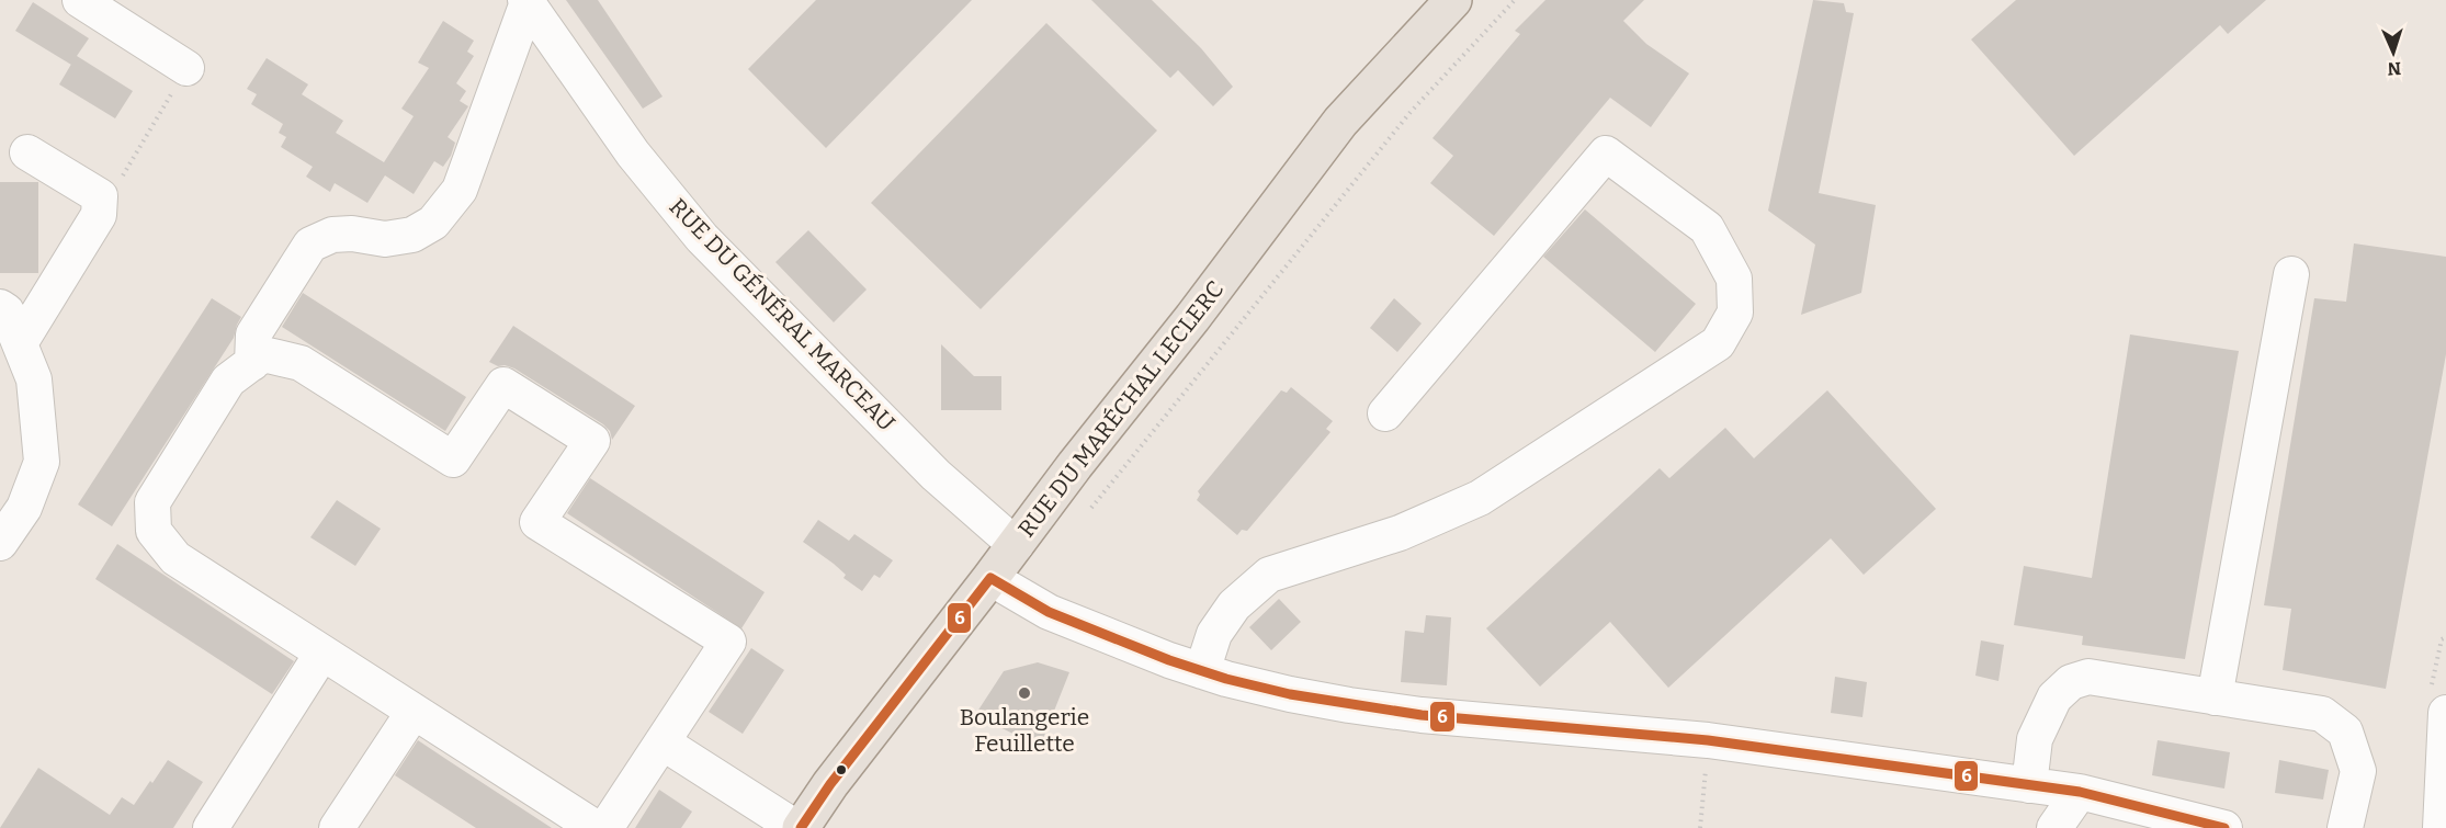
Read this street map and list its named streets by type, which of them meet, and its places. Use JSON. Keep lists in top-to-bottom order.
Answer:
{
  "streets": {
    "main road": ["RUE DU MARÉCHAL LECLERC"],
    "street": ["RUE DU GÉNÉRAL MARCEAU"]
  },
  "crossings": [
    ["RUE DU GÉNÉRAL MARCEAU", "RUE DU MARÉCHAL LECLERC"]
  ],
  "places": ["Boulangerie Feuillette"],
  "lines": ["transit line 6"],
  "north": "bottom"
}
